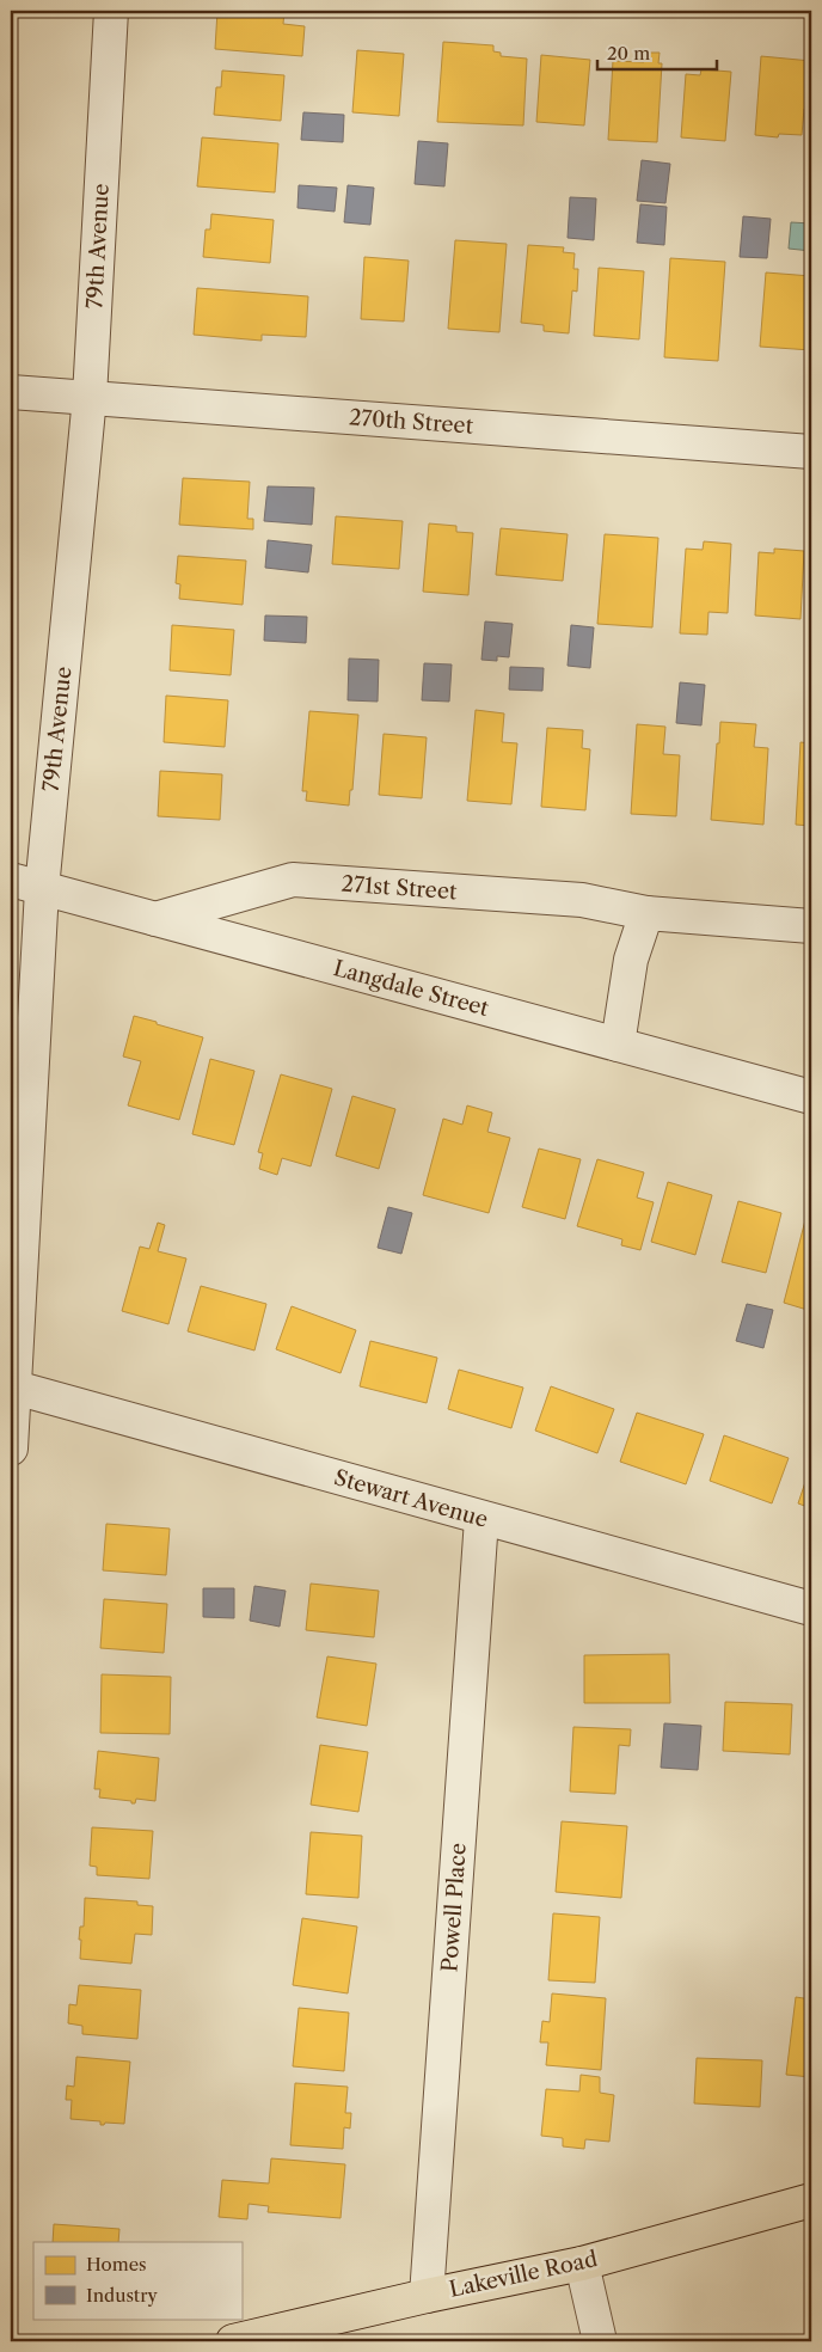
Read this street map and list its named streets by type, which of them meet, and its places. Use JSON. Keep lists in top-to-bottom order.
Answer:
{
  "streets": {
    "main road": ["Lakeville Road"],
    "street": [
      "79th Avenue",
      "270th Street",
      "271st Street",
      "Langdale Street",
      "Stewart Avenue",
      "Powell Place"
    ]
  },
  "crossings": [
    ["79th Avenue", "270th Street"],
    ["79th Avenue", "Langdale Street"],
    ["79th Avenue", "Stewart Avenue"],
    ["271st Street", "Langdale Street"],
    ["Stewart Avenue", "Powell Place"],
    ["Powell Place", "Lakeville Road"]
  ],
  "legend": ["Homes", "Industry"],
  "scale_bar": "20 m"
}
